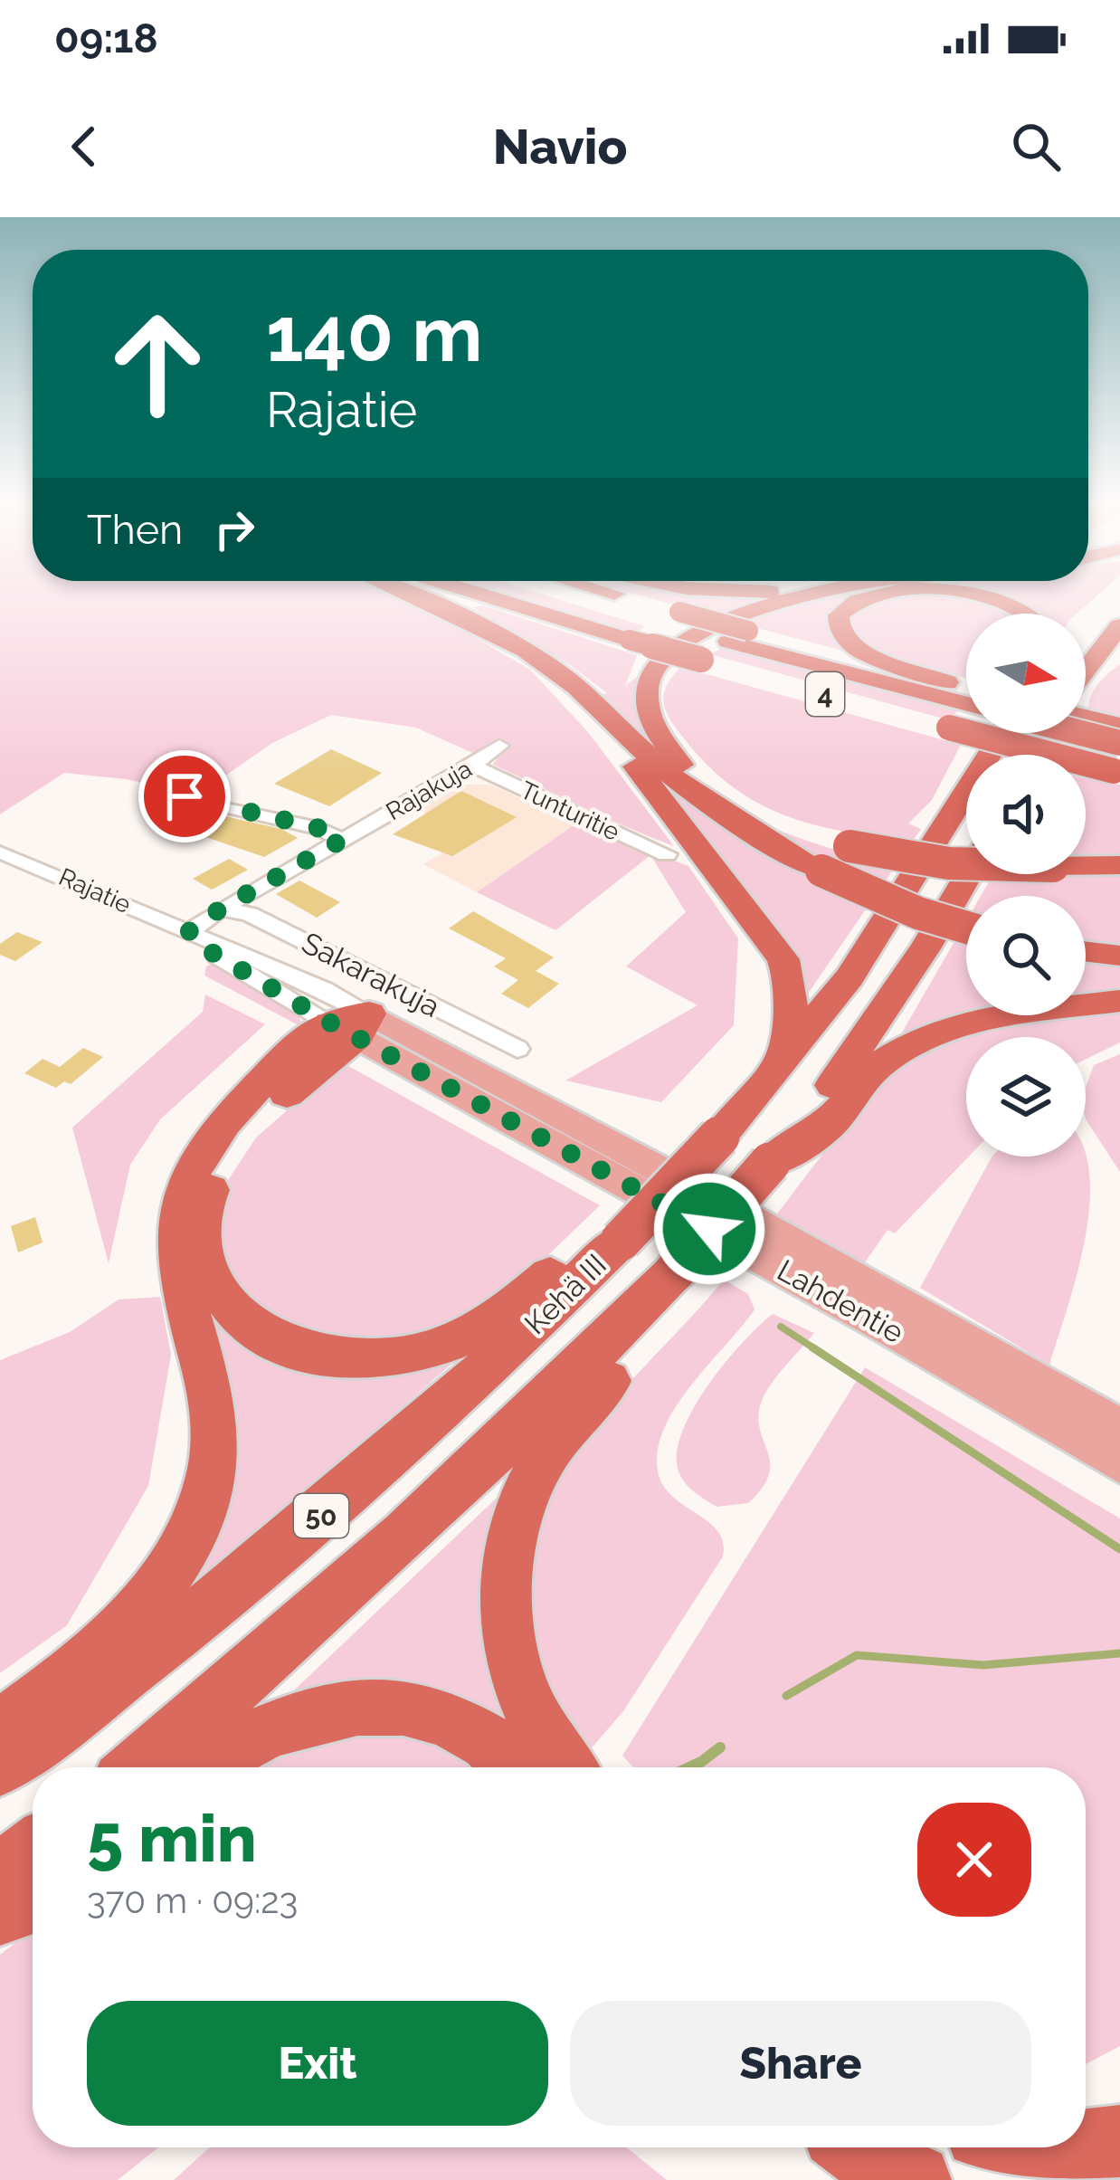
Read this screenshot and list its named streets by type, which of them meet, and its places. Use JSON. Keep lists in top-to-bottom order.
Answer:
{
  "streets": {
    "highway": ["4", "Kehä III", "50"],
    "main road": ["Lahdentie"],
    "street": [
      "Rajakuja",
      "Tunturitie",
      "Rajatie",
      "Sakarakuja"
    ]
  },
  "crossings": [
    ["Rajakuja", "Tunturitie"],
    ["Rajakuja", "Rajatie"],
    ["Rajakuja", "Sakarakuja"],
    ["Rajatie", "Lahdentie"]
  ],
  "north": "right",
  "page": {
    "status": "09:18",
    "header": "Navio",
    "turn": ["140 m", "Rajatie"],
    "then": "Then",
    "heading": ["5 min", "370 m · 09:23"],
    "buttons": ["Exit", "Share"]
  }
}
